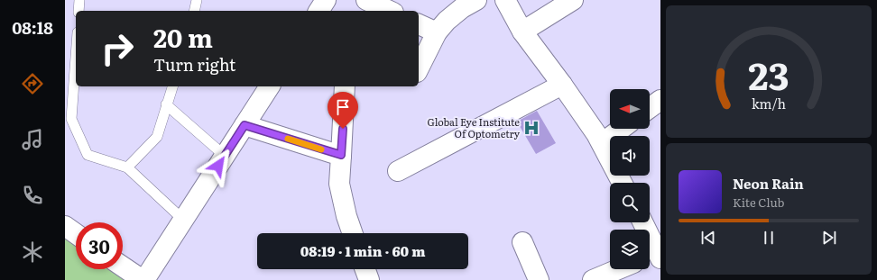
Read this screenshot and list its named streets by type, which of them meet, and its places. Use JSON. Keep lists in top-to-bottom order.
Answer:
{
  "places": {
    "hospital": ["Global Eye Institute Of Optometry"]
  },
  "north": "left",
  "page": {
    "tabs": "08:18",
    "turn": ["20 m", "Turn right"],
    "song": ["Neon Rain", "Kite Club"],
    "limit": "30",
    "trip": "08:19 · 1 min · 60 m",
    "gauge": ["23", "km/h"]
  }
}
